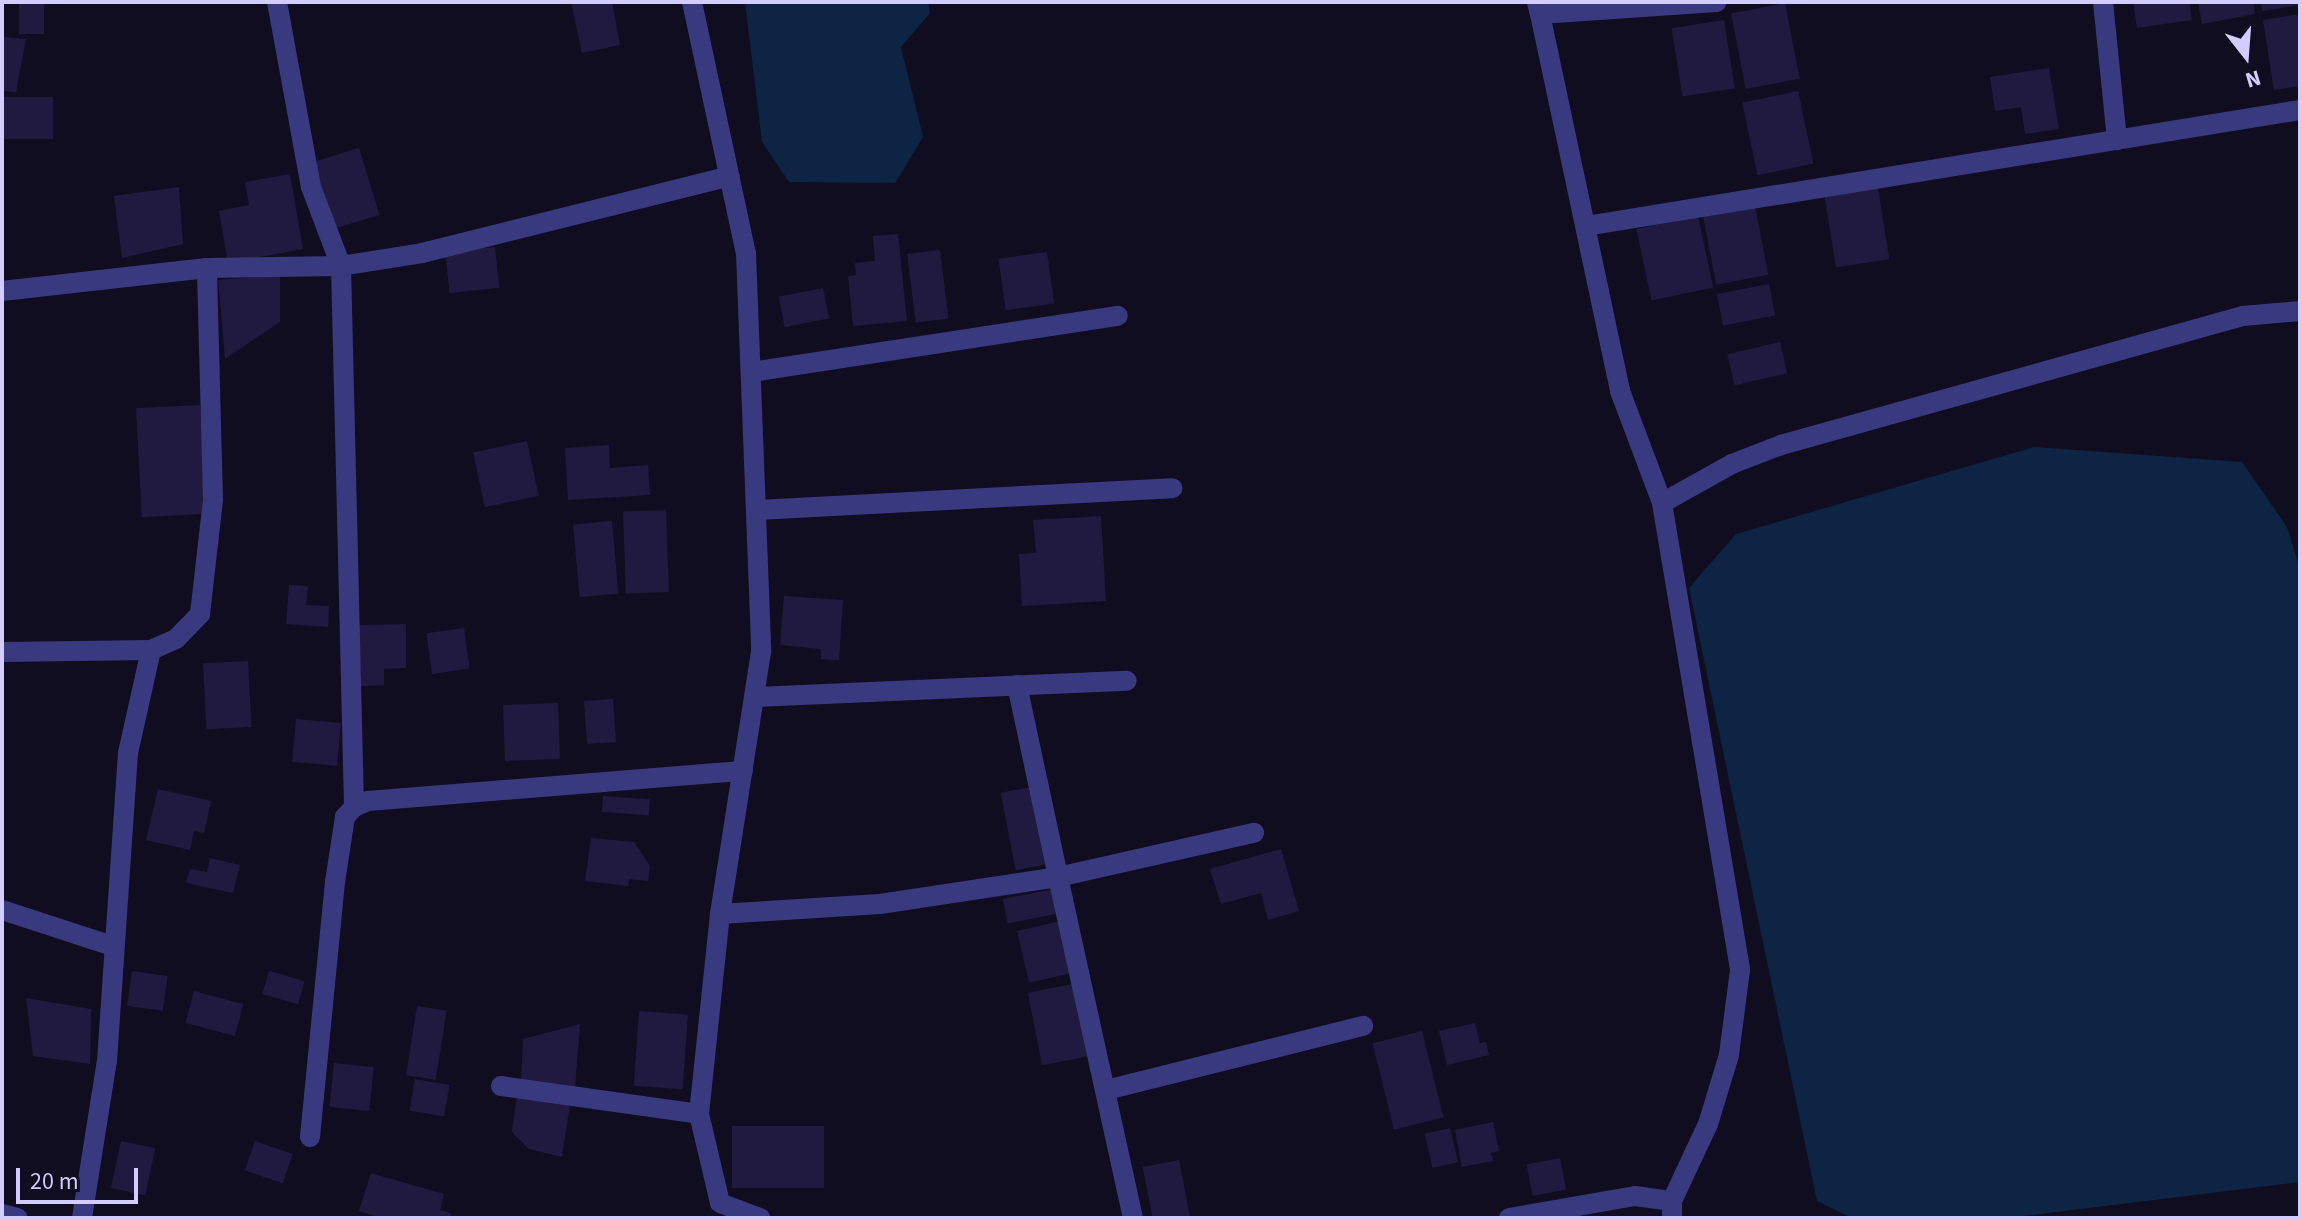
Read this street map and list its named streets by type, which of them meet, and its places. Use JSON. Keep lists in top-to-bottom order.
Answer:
{
  "scale_bar": "20 m",
  "north": "bottom"
}
